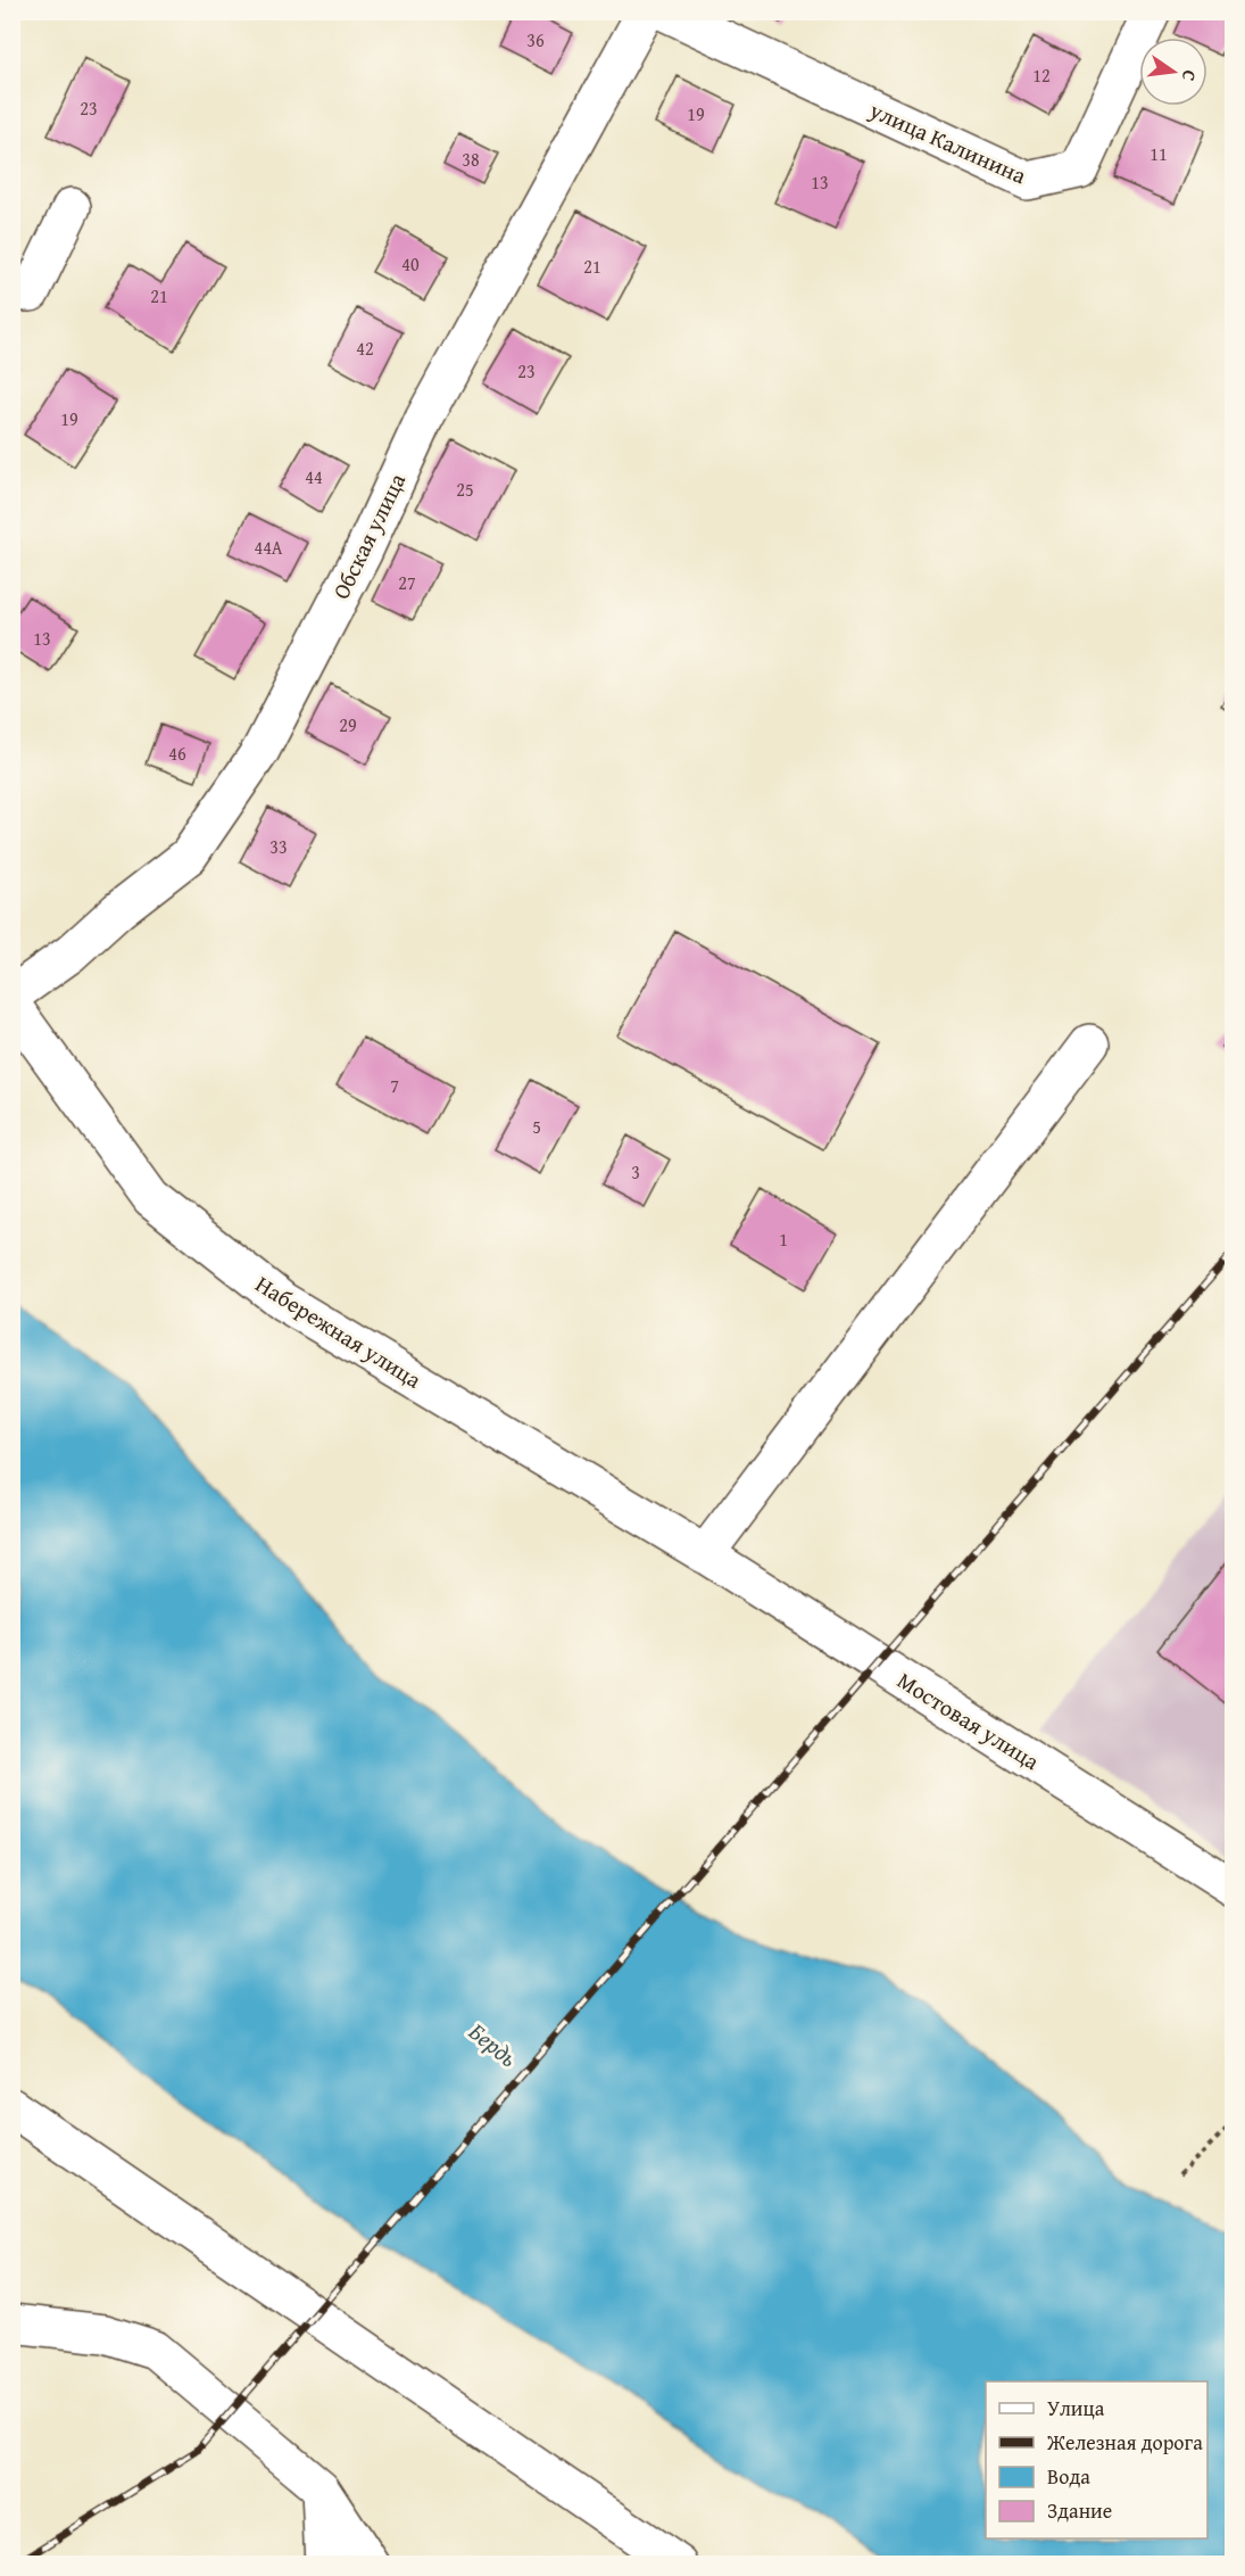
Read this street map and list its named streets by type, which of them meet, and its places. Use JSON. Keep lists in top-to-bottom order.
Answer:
{
  "streets": {
    "street": [
      "улица Калинина",
      "Обская улица",
      "Набережная улица",
      "Мостовая улица"
    ]
  },
  "crossings": [
    ["Набережная улица", "Мостовая улица"]
  ],
  "water": ["Бердь"],
  "house_numbers": [
    "36",
    "12",
    "23",
    "19",
    "11",
    "38",
    "13",
    "40",
    "21",
    "21",
    "42",
    "23",
    "19",
    "44",
    "25",
    "44А",
    "27",
    "13",
    "29",
    "46",
    "33",
    "7",
    "5",
    "3",
    "1"
  ],
  "legend": [
    "Улица",
    "Железная дорога",
    "Вода",
    "Здание"
  ],
  "north": "right"
}
